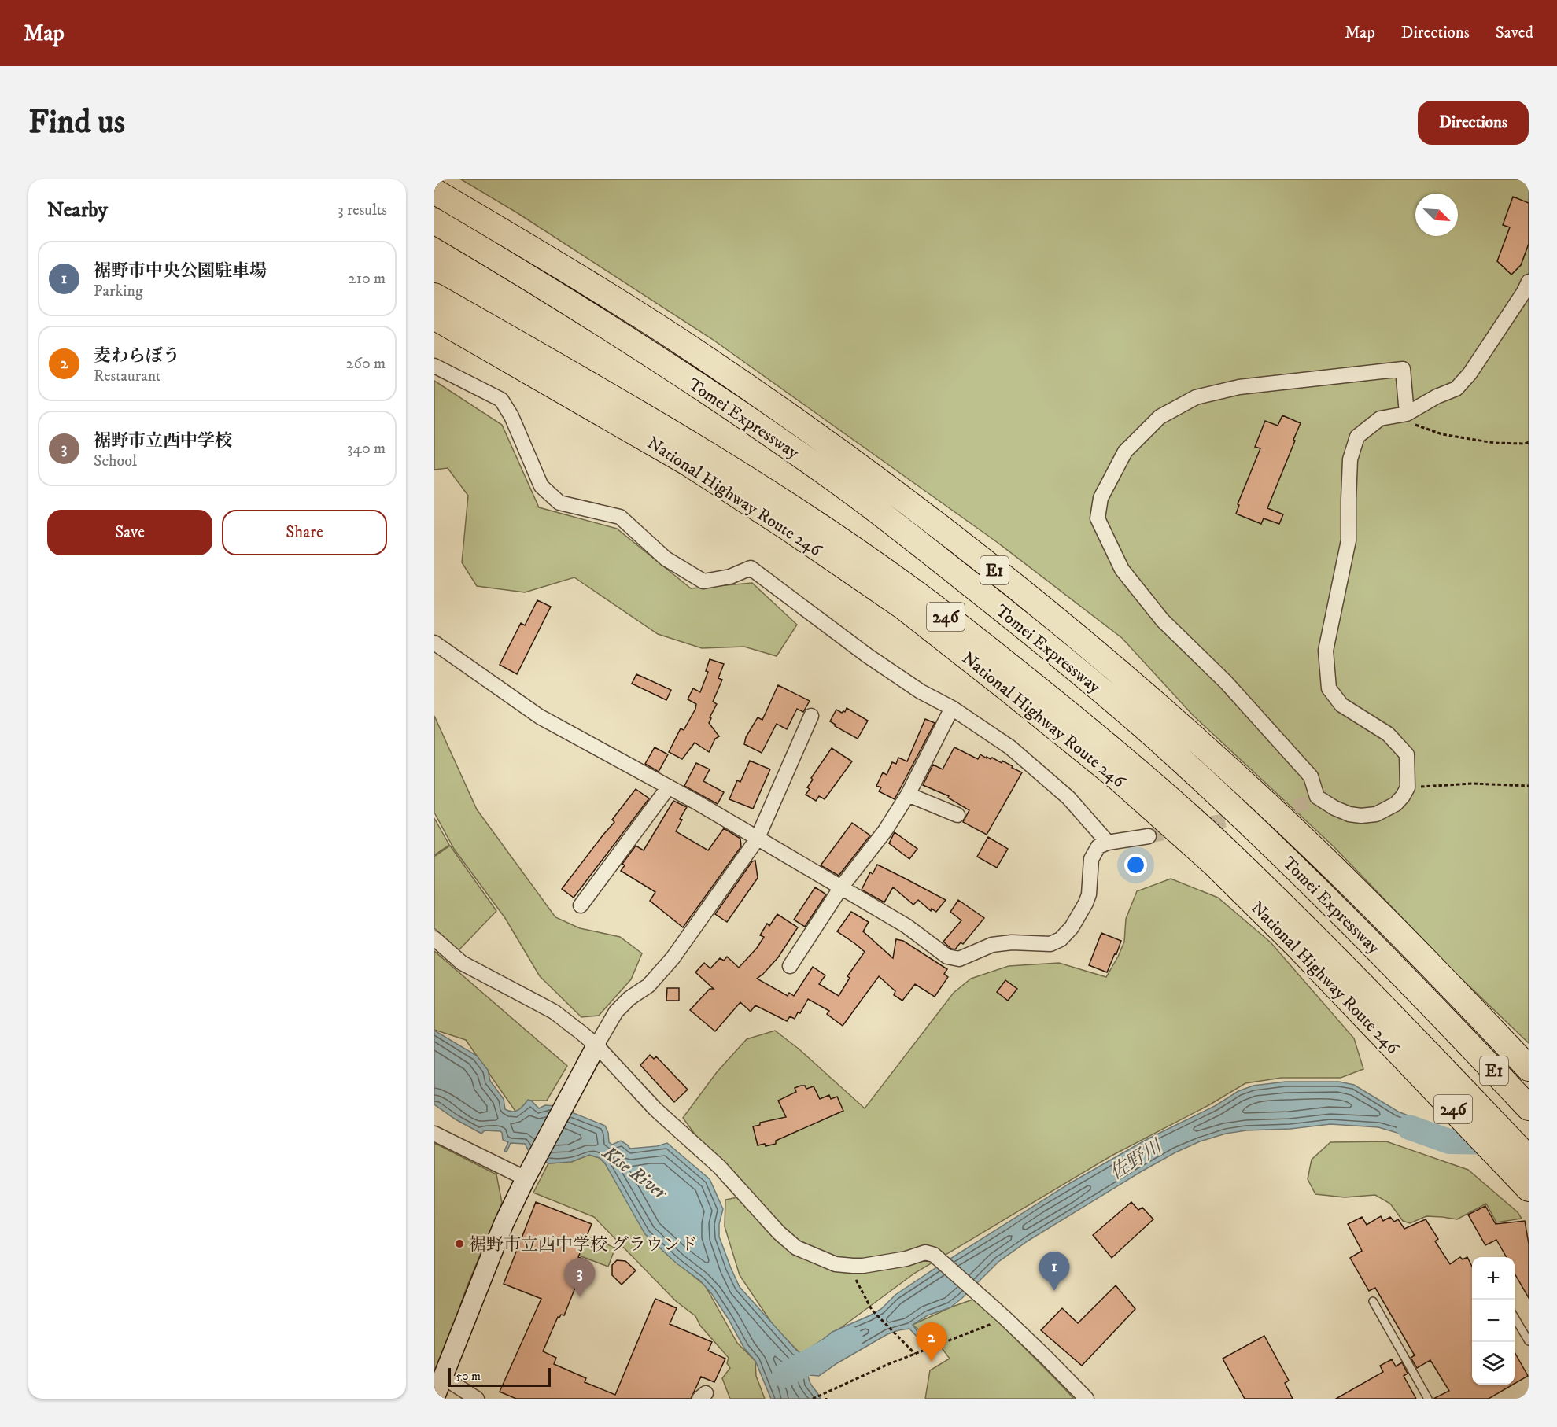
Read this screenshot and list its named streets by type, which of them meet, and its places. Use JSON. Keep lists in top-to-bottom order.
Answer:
{
  "streets": {
    "highway": [
      "Tomei Expressway",
      "National Highway Route 246",
      "E1",
      "246"
    ]
  },
  "water": ["佐野川", "Kise River"],
  "places": ["裾野市立西中学校 グラウンド"],
  "scale_bar": "50 m",
  "north": "bottom right",
  "page": {
    "header": "Map",
    "nav": ["Map", "Directions", "Saved"],
    "buttons": [
      "Directions",
      ["Save", "Share"]
    ],
    "title": "Find us",
    "heading": ["Nearby", "3 results"],
    "list": [
      {
        "mark": "1",
        "name": "裾野市中央公園駐車場",
        "note": "Parking",
        "value": "210 m"
      },
      {
        "mark": "2",
        "name": "麦わらぼう",
        "note": "Restaurant",
        "value": "260 m"
      },
      {
        "mark": "3",
        "name": "裾野市立西中学校",
        "note": "School",
        "value": "340 m"
      }
    ],
    "pins": ["1", "3", "2"],
    "map_buttons": ["+", "−"],
    "scale": "50 m"
  }
}
